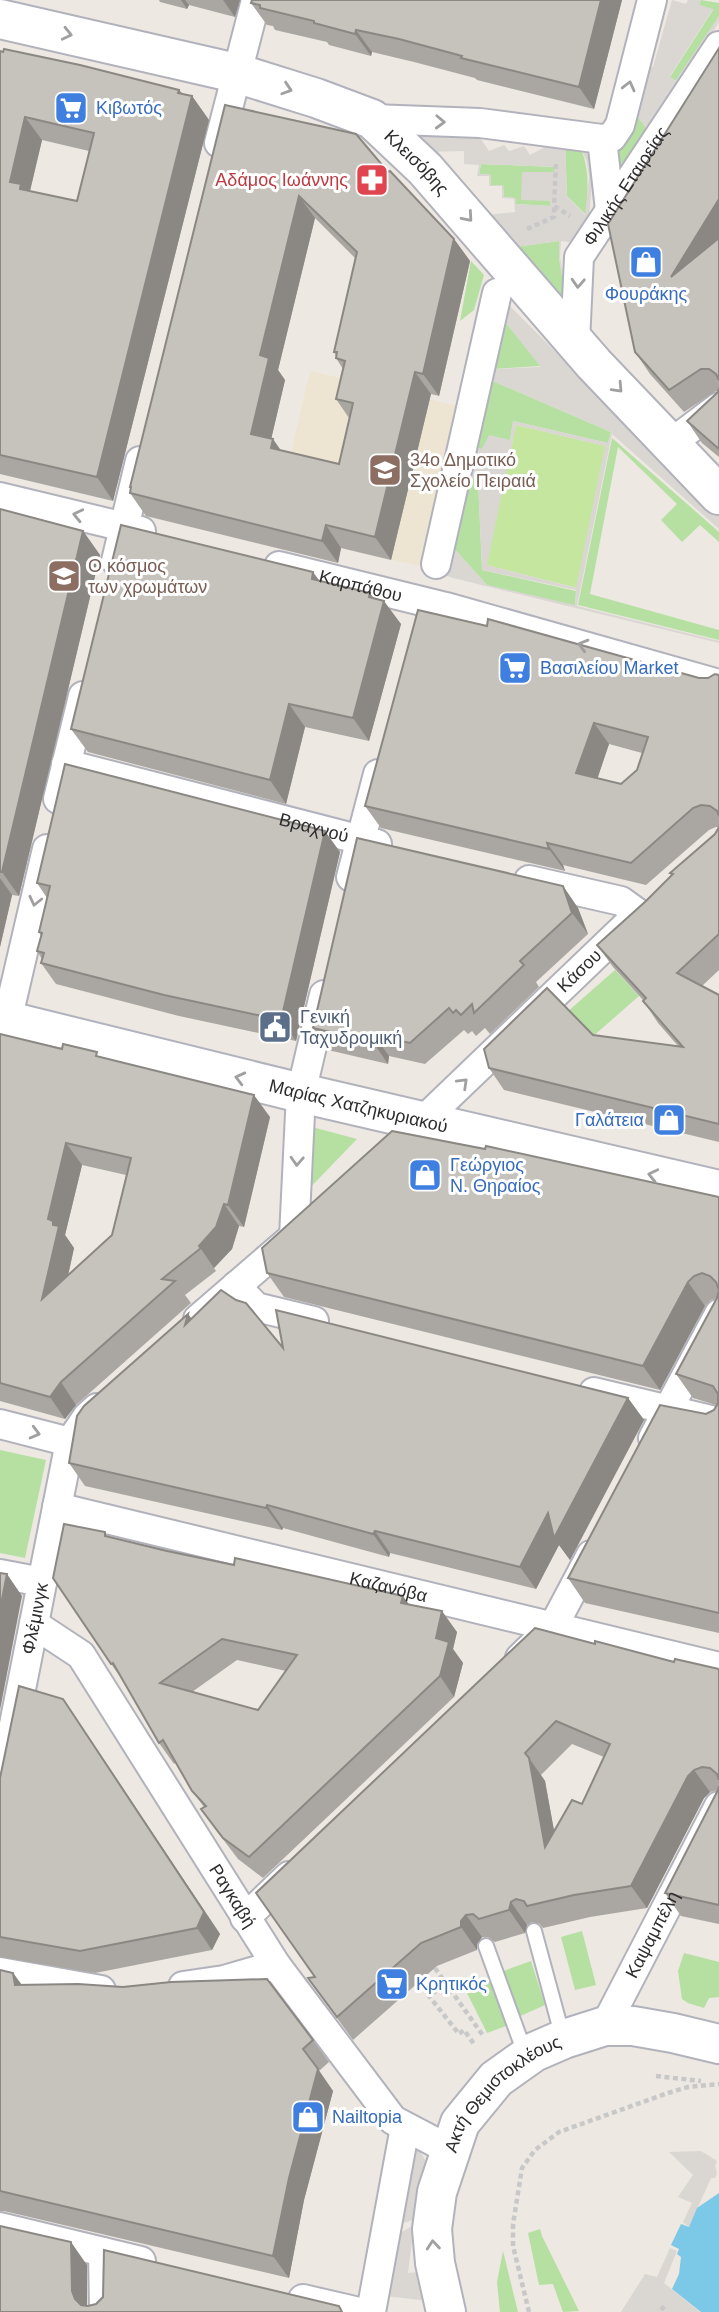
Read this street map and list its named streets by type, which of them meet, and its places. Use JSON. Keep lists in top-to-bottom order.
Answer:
{
  "streets": {
    "street": [
      "Κλεισόβης",
      "Φιλικής Εταιρείας",
      "Καρπάθου",
      "Βραχνού",
      "Κάσου",
      "Μαρίας Χατζηκυριακού",
      "Καζανόβα",
      "Φλέμινγκ",
      "Ραγκαβή",
      "Καψαμπέλη",
      "Ακτή Θεμιστοκλέους"
    ]
  },
  "crossings": [
    ["Κλεισόβης", "Φιλικής Εταιρείας"],
    ["Κάσου", "Μαρίας Χατζηκυριακού"],
    ["Καζανόβα", "Φλέμινγκ"],
    ["Φλέμινγκ", "Ραγκαβή"],
    ["Ραγκαβή", "Ακτή Θεμιστοκλέους"],
    ["Καψαμπέλη", "Ακτή Θεμιστοκλέους"]
  ],
  "one_way": ["Κλεισόβης", "Καρπάθου", "Μαρίας Χατζηκυριακού"],
  "places": {
    "supermarket": ["Κιβωτός", "Βασιλείου Market", "Κρητικός"],
    "pharmacy": ["Αδάμος Ιωάννης"],
    "shop": [
      "Φουράκης",
      "Γαλάτεια",
      "Γεώργιος Ν. Θηραίος",
      "Nailtopia"
    ],
    "school or university": ["34ο Δημοτικό Σχολείο Πειραιά", "Ο κόσμος των χρωμάτων"],
    "public building": ["Γενική Ταχυδρομική"]
  }
}
